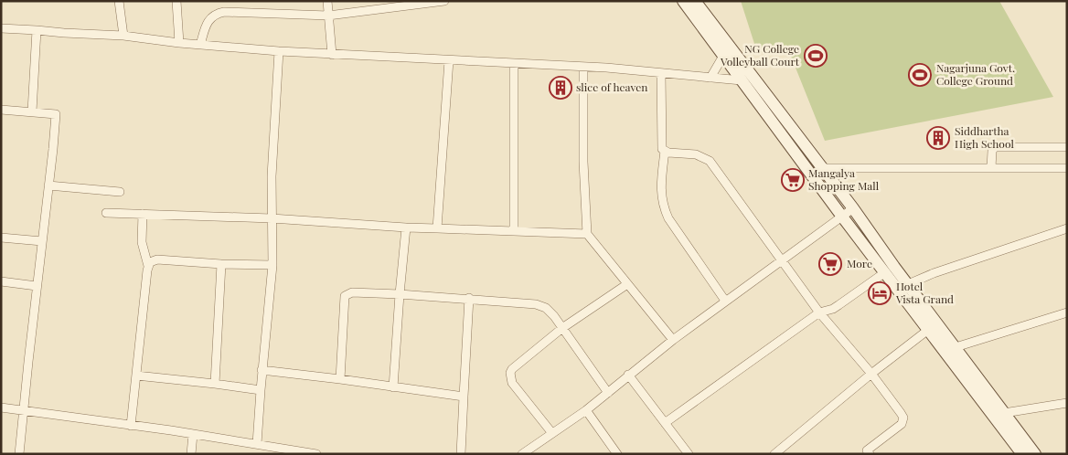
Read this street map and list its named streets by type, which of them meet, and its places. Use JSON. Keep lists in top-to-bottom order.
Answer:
{
  "places": {
    "sports": ["NG College Volleyball Court", "Nagarjuna Govt. College Ground"],
    "building": ["slice of heaven", "Siddhartha High School"],
    "supermarket": ["Mangalya Shopping Mall", "More"],
    "hotel": ["Hotel Vista Grand"]
  }
}
